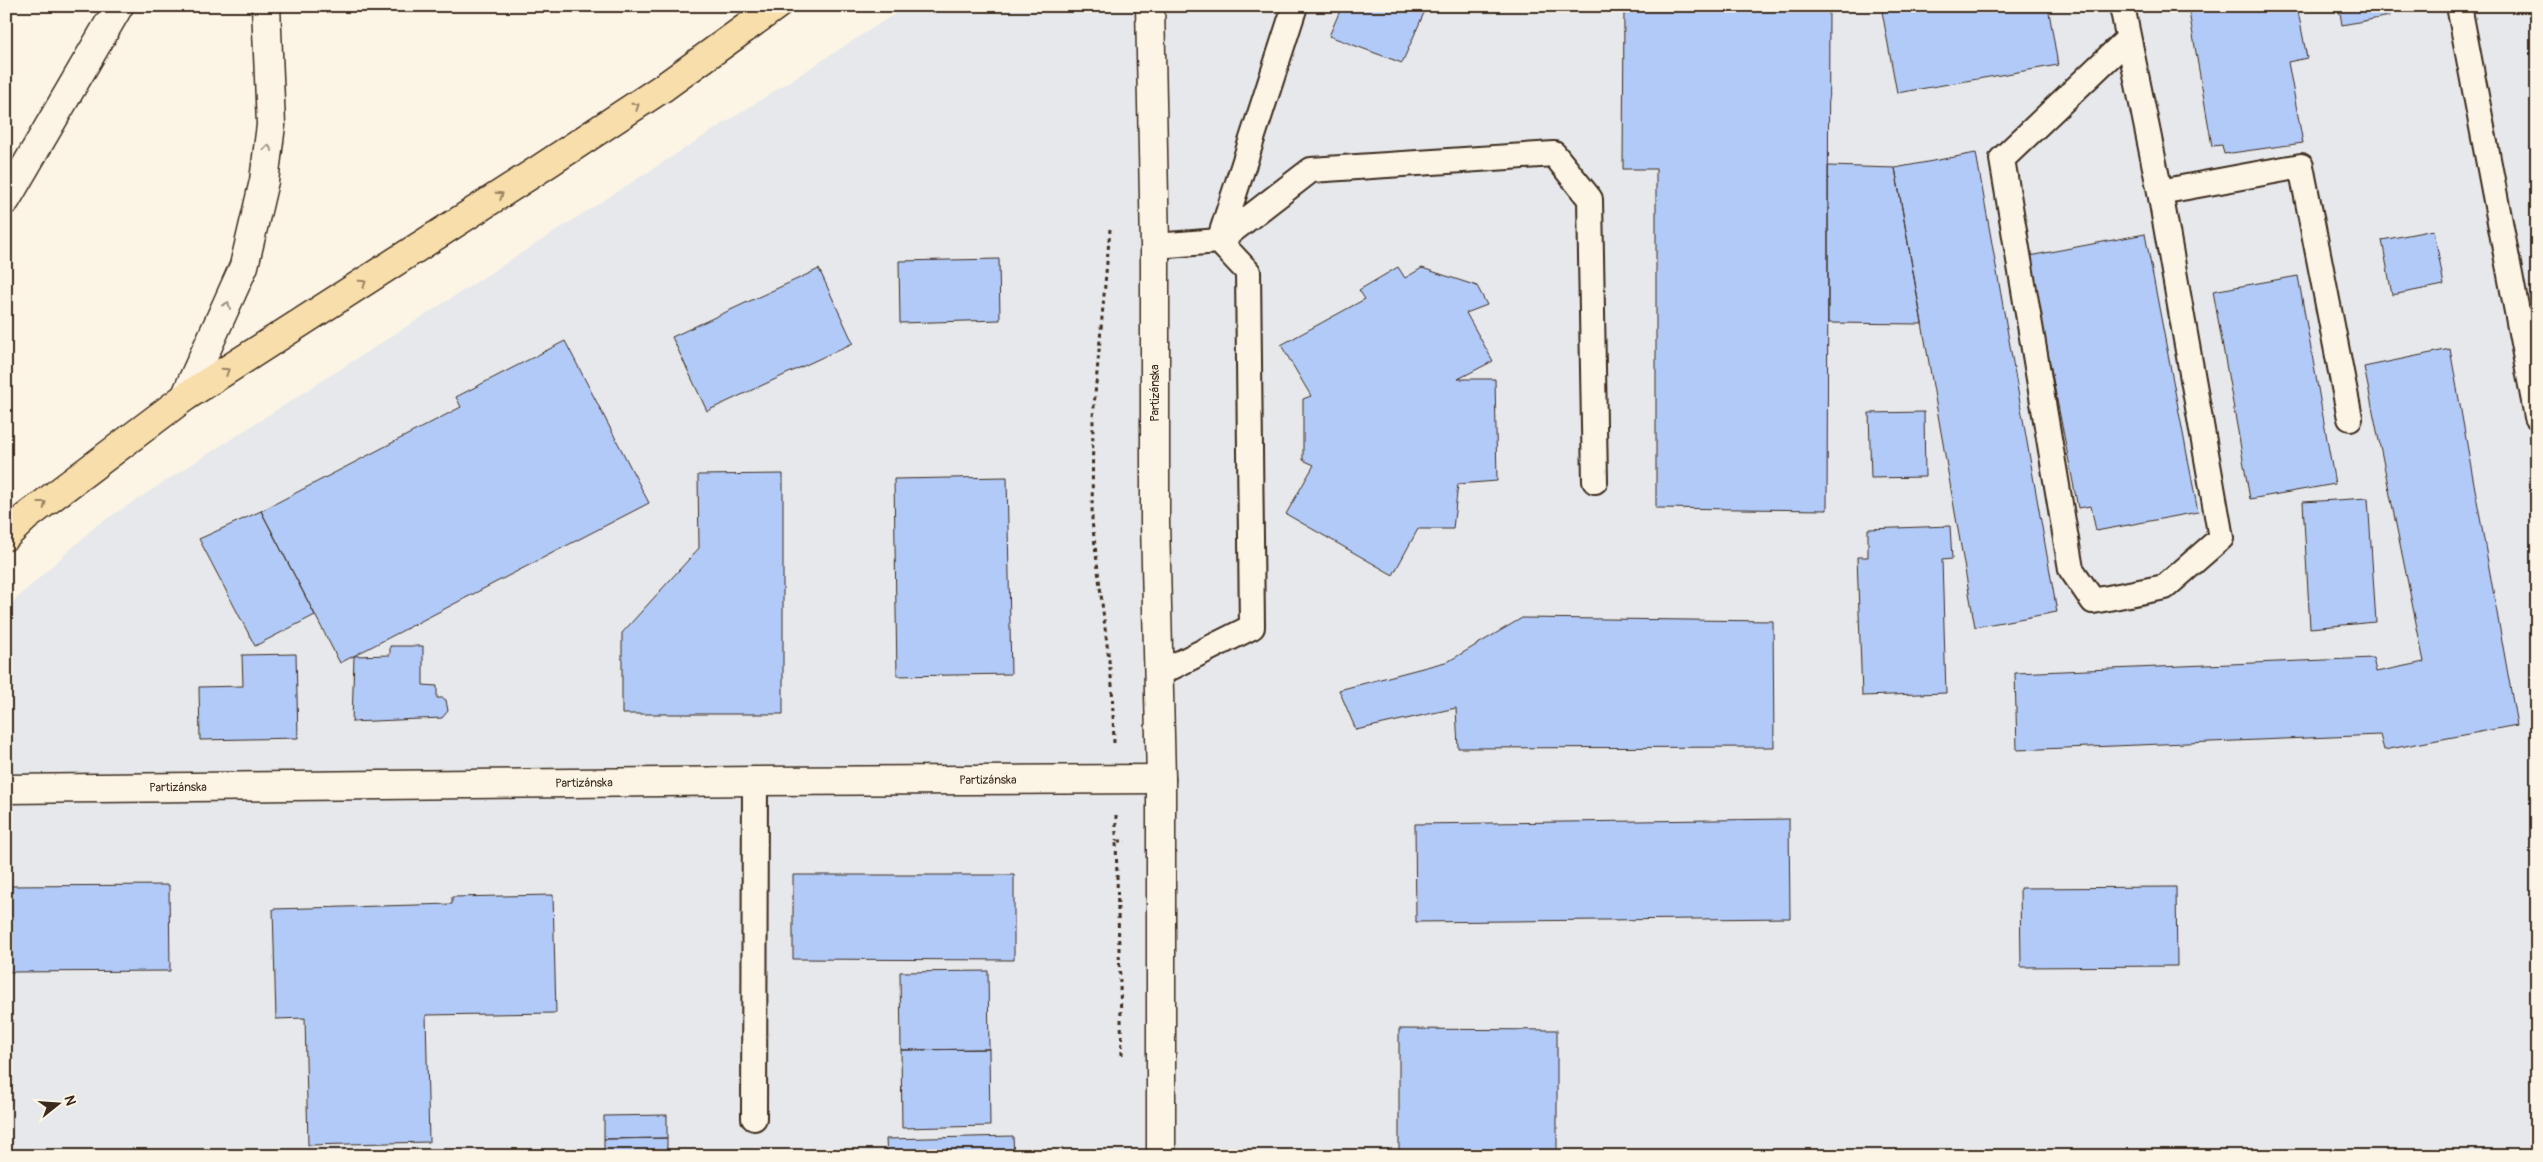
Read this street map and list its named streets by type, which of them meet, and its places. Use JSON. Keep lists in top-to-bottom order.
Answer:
{
  "streets": {
    "street": ["Partizánska"]
  },
  "north": "right"
}
